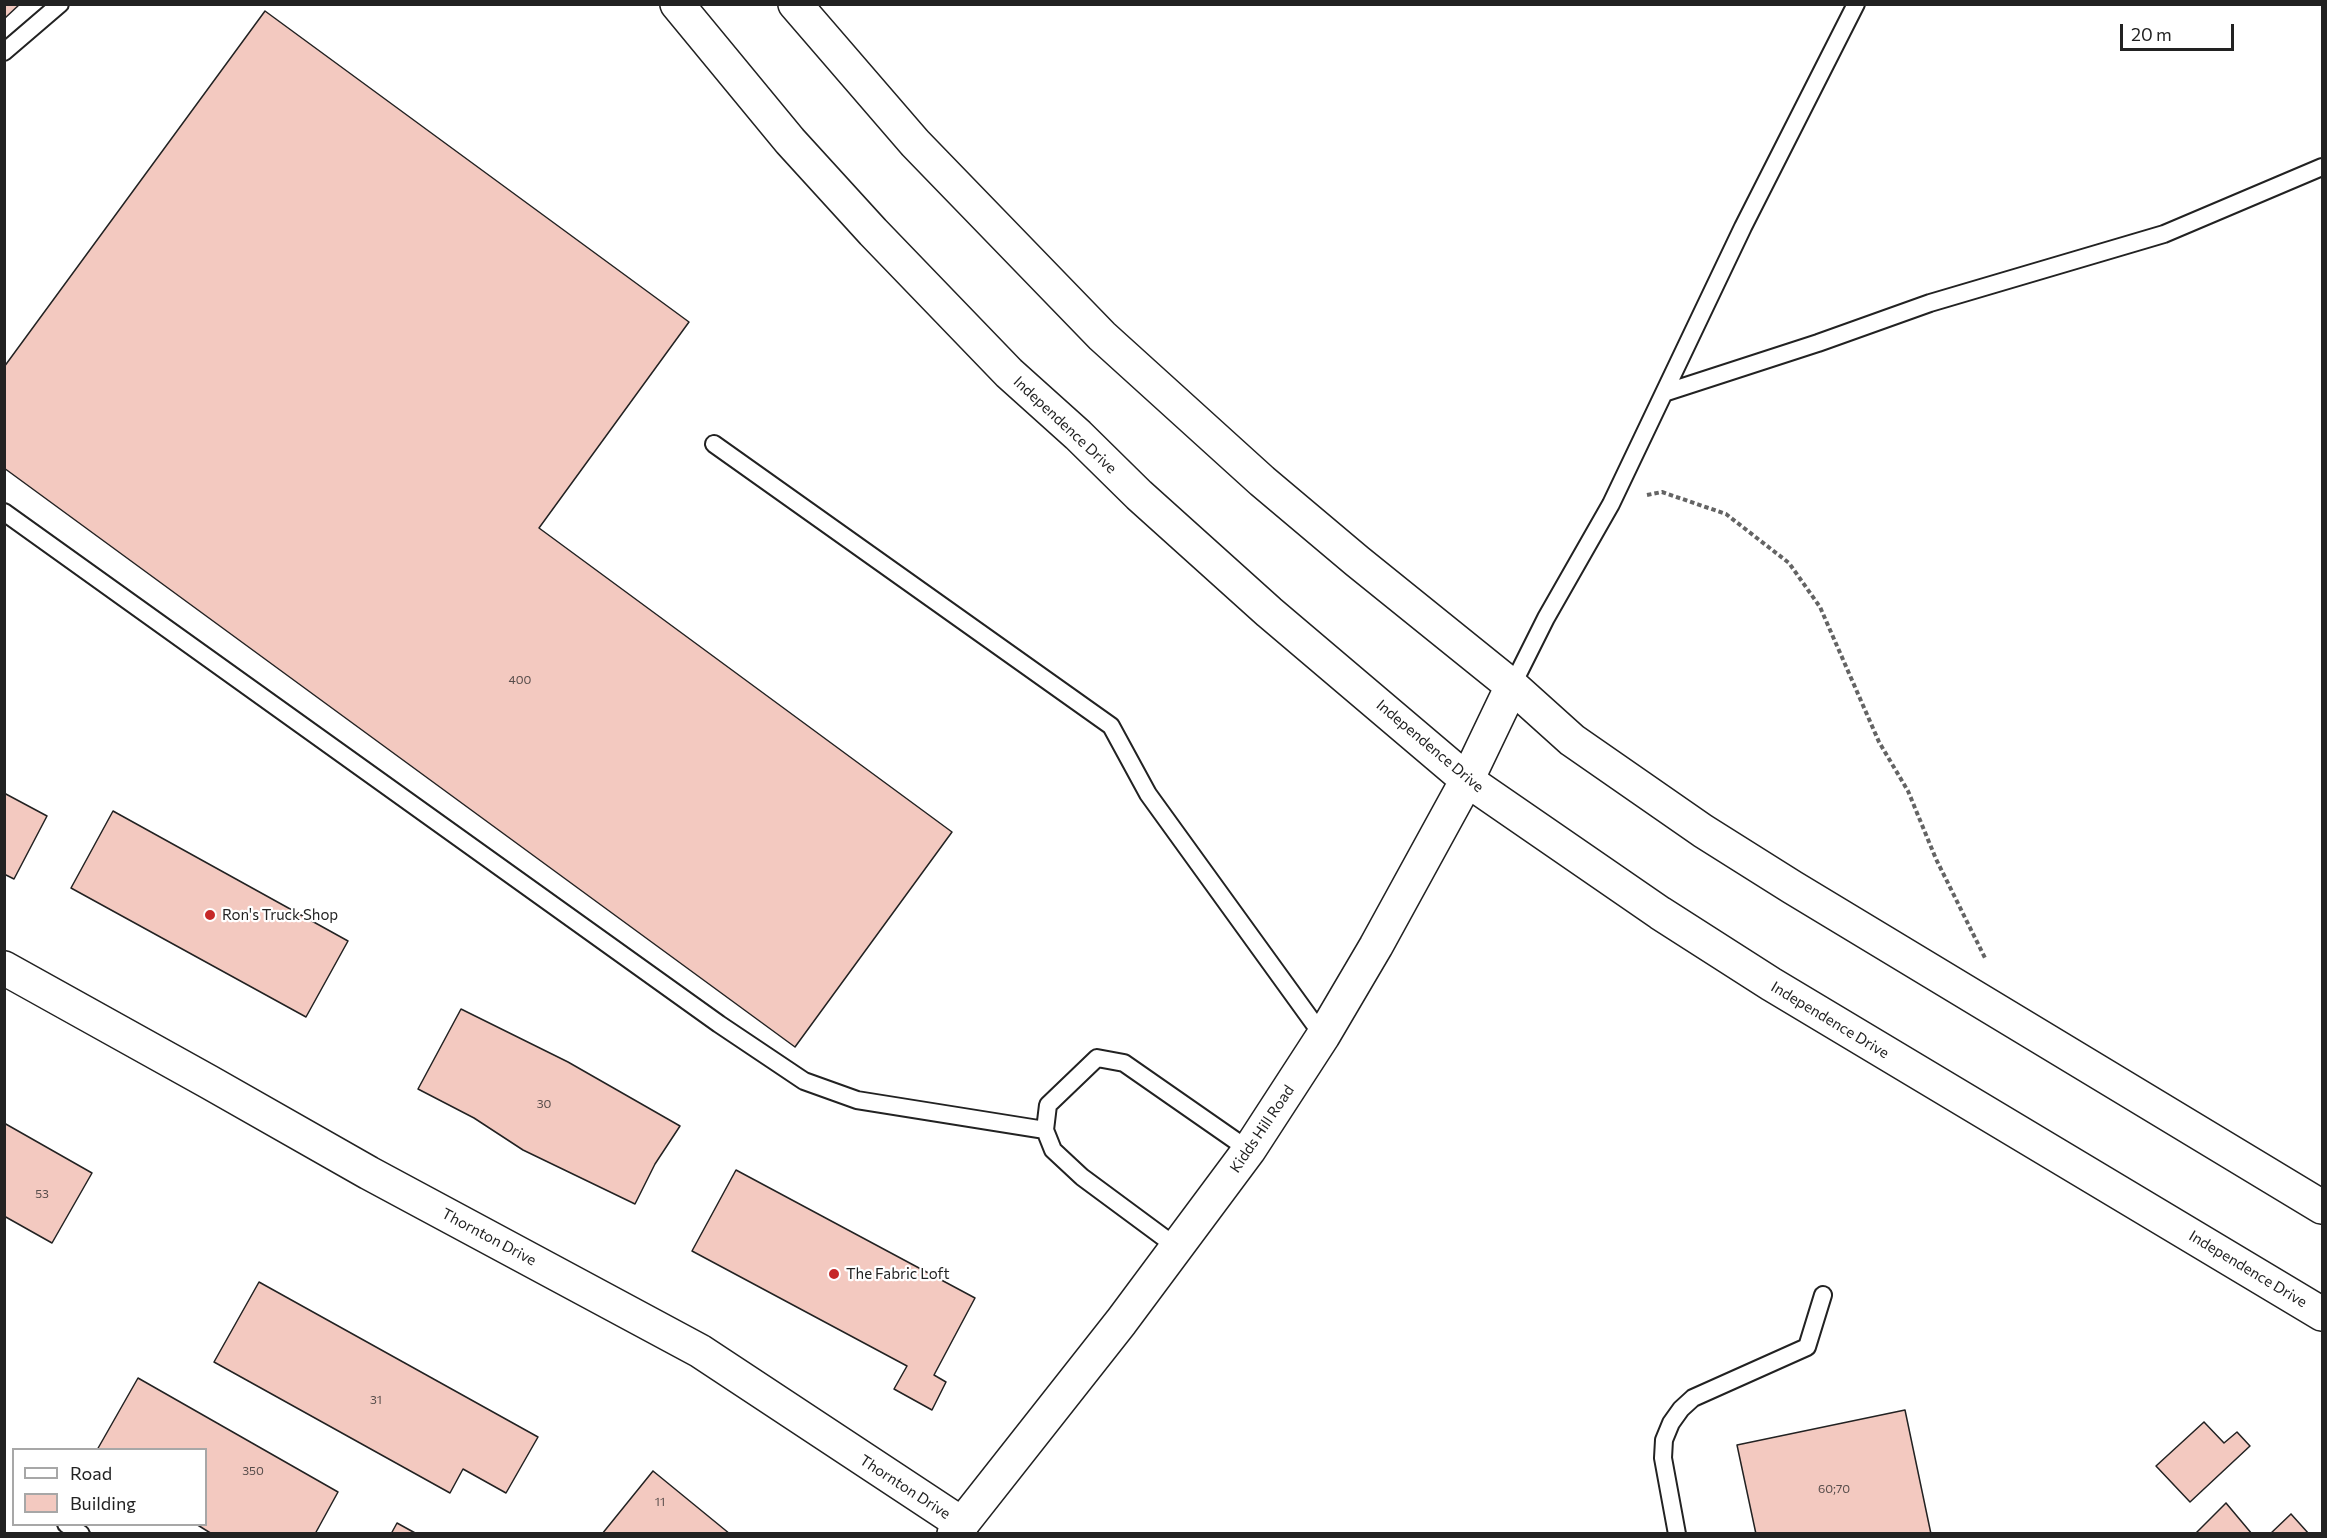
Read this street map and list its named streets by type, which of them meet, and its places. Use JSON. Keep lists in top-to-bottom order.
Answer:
{
  "streets": {
    "street": ["Independence Drive", "Kidds Hill Road", "Thornton Drive"]
  },
  "crossings": [
    ["Independence Drive", "Kidds Hill Road"],
    ["Kidds Hill Road", "Thornton Drive"]
  ],
  "places": ["Ron's Truck Shop", "The Fabric Loft"],
  "house_numbers": [
    "400",
    "30",
    "53",
    "31",
    "350",
    "60;70",
    "11"
  ],
  "legend": ["Road", "Building"],
  "scale_bar": "20 m"
}
